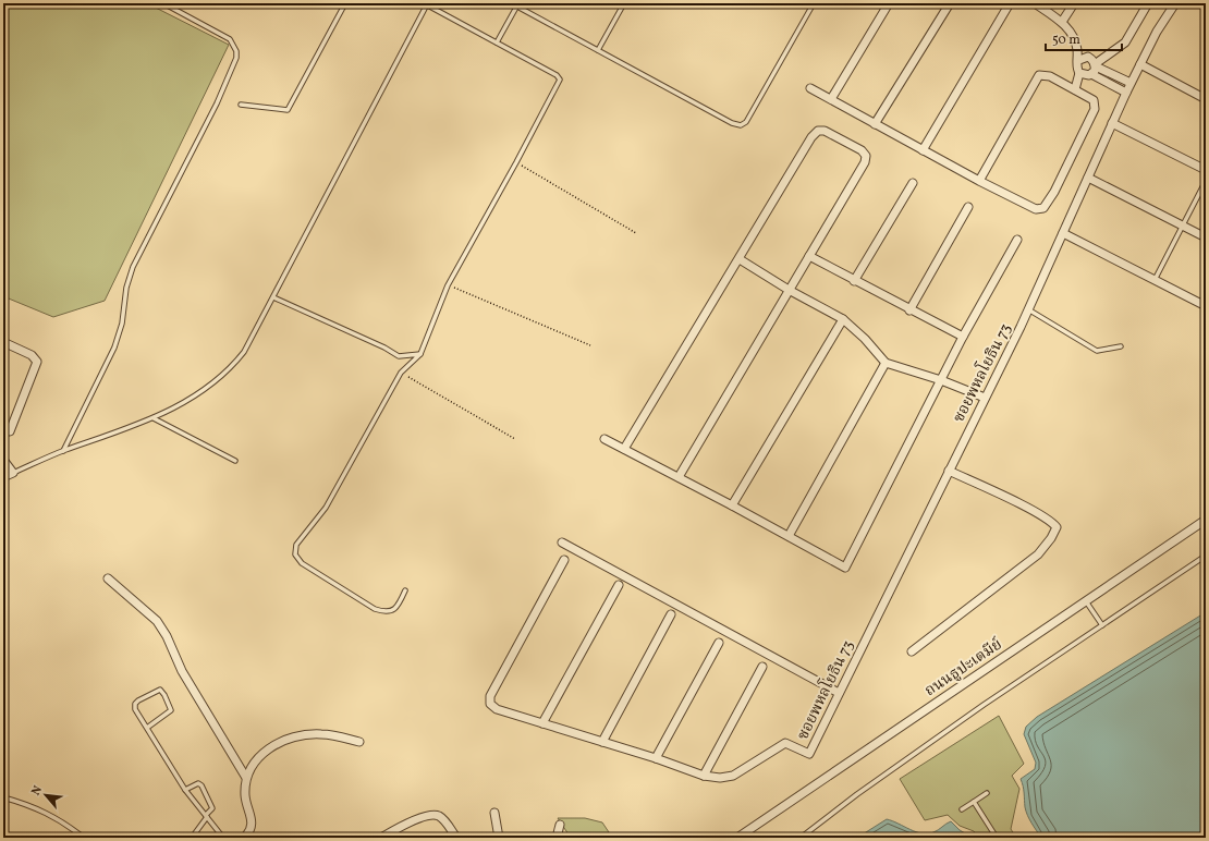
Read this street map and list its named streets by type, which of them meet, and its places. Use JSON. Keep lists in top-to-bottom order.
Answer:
{
  "streets": {
    "street": ["ซอยพหลโยธิน 73", "ถนนธูปะเตมีย์"]
  },
  "scale_bar": "50 m",
  "north": "top left"
}
